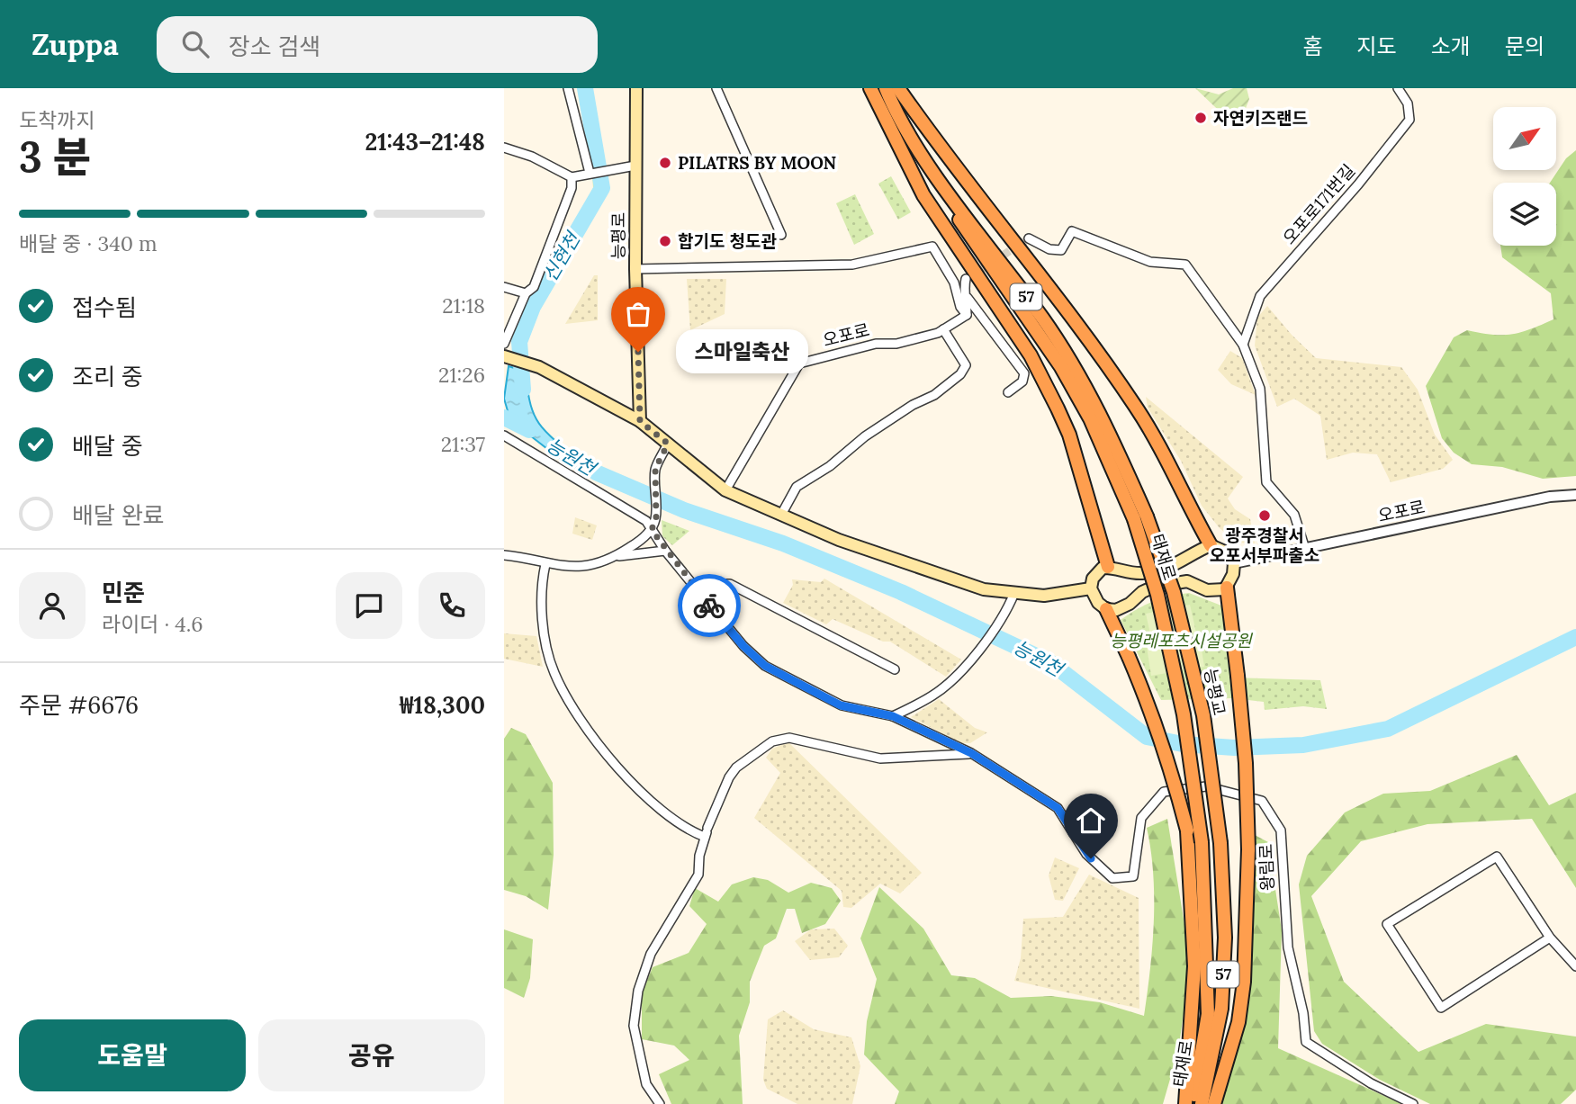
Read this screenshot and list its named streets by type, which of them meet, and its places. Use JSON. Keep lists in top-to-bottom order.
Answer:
{
  "streets": {
    "highway": ["57", "태재로", "능평교"],
    "main road": ["능평로"],
    "street": ["오포로171번길", "오포로", "왕림로"]
  },
  "crossings": [
    ["태재로", "능평교"]
  ],
  "water": ["신현천", "능원천"],
  "parks": ["능평레포츠시설공원"],
  "places": [
    "자연키즈랜드",
    "PILATRS BY MOON",
    "합기도 청도관",
    "스마일축산",
    "광주경찰서 오포서부파출소"
  ],
  "north": "top right",
  "page": {
    "header": "Zuppa",
    "search": "장소 검색",
    "nav": [
      "홈",
      "지도",
      "소개",
      "문의"
    ],
    "heading": ["3 분", "도착까지", "21:43–21:48"],
    "panel": [
      "민준",
      "라이더 · 4.6",
      "주문 #6676",
      "₩18,300"
    ],
    "bar": "배달 중 · 340 m",
    "list": [
      ["접수됨", "21:18"],
      ["조리 중", "21:26"],
      ["배달 중", "21:37"],
      "배달 완료"
    ],
    "bubble": "스마일축산",
    "buttons": ["도움말", "공유"]
  }
}
